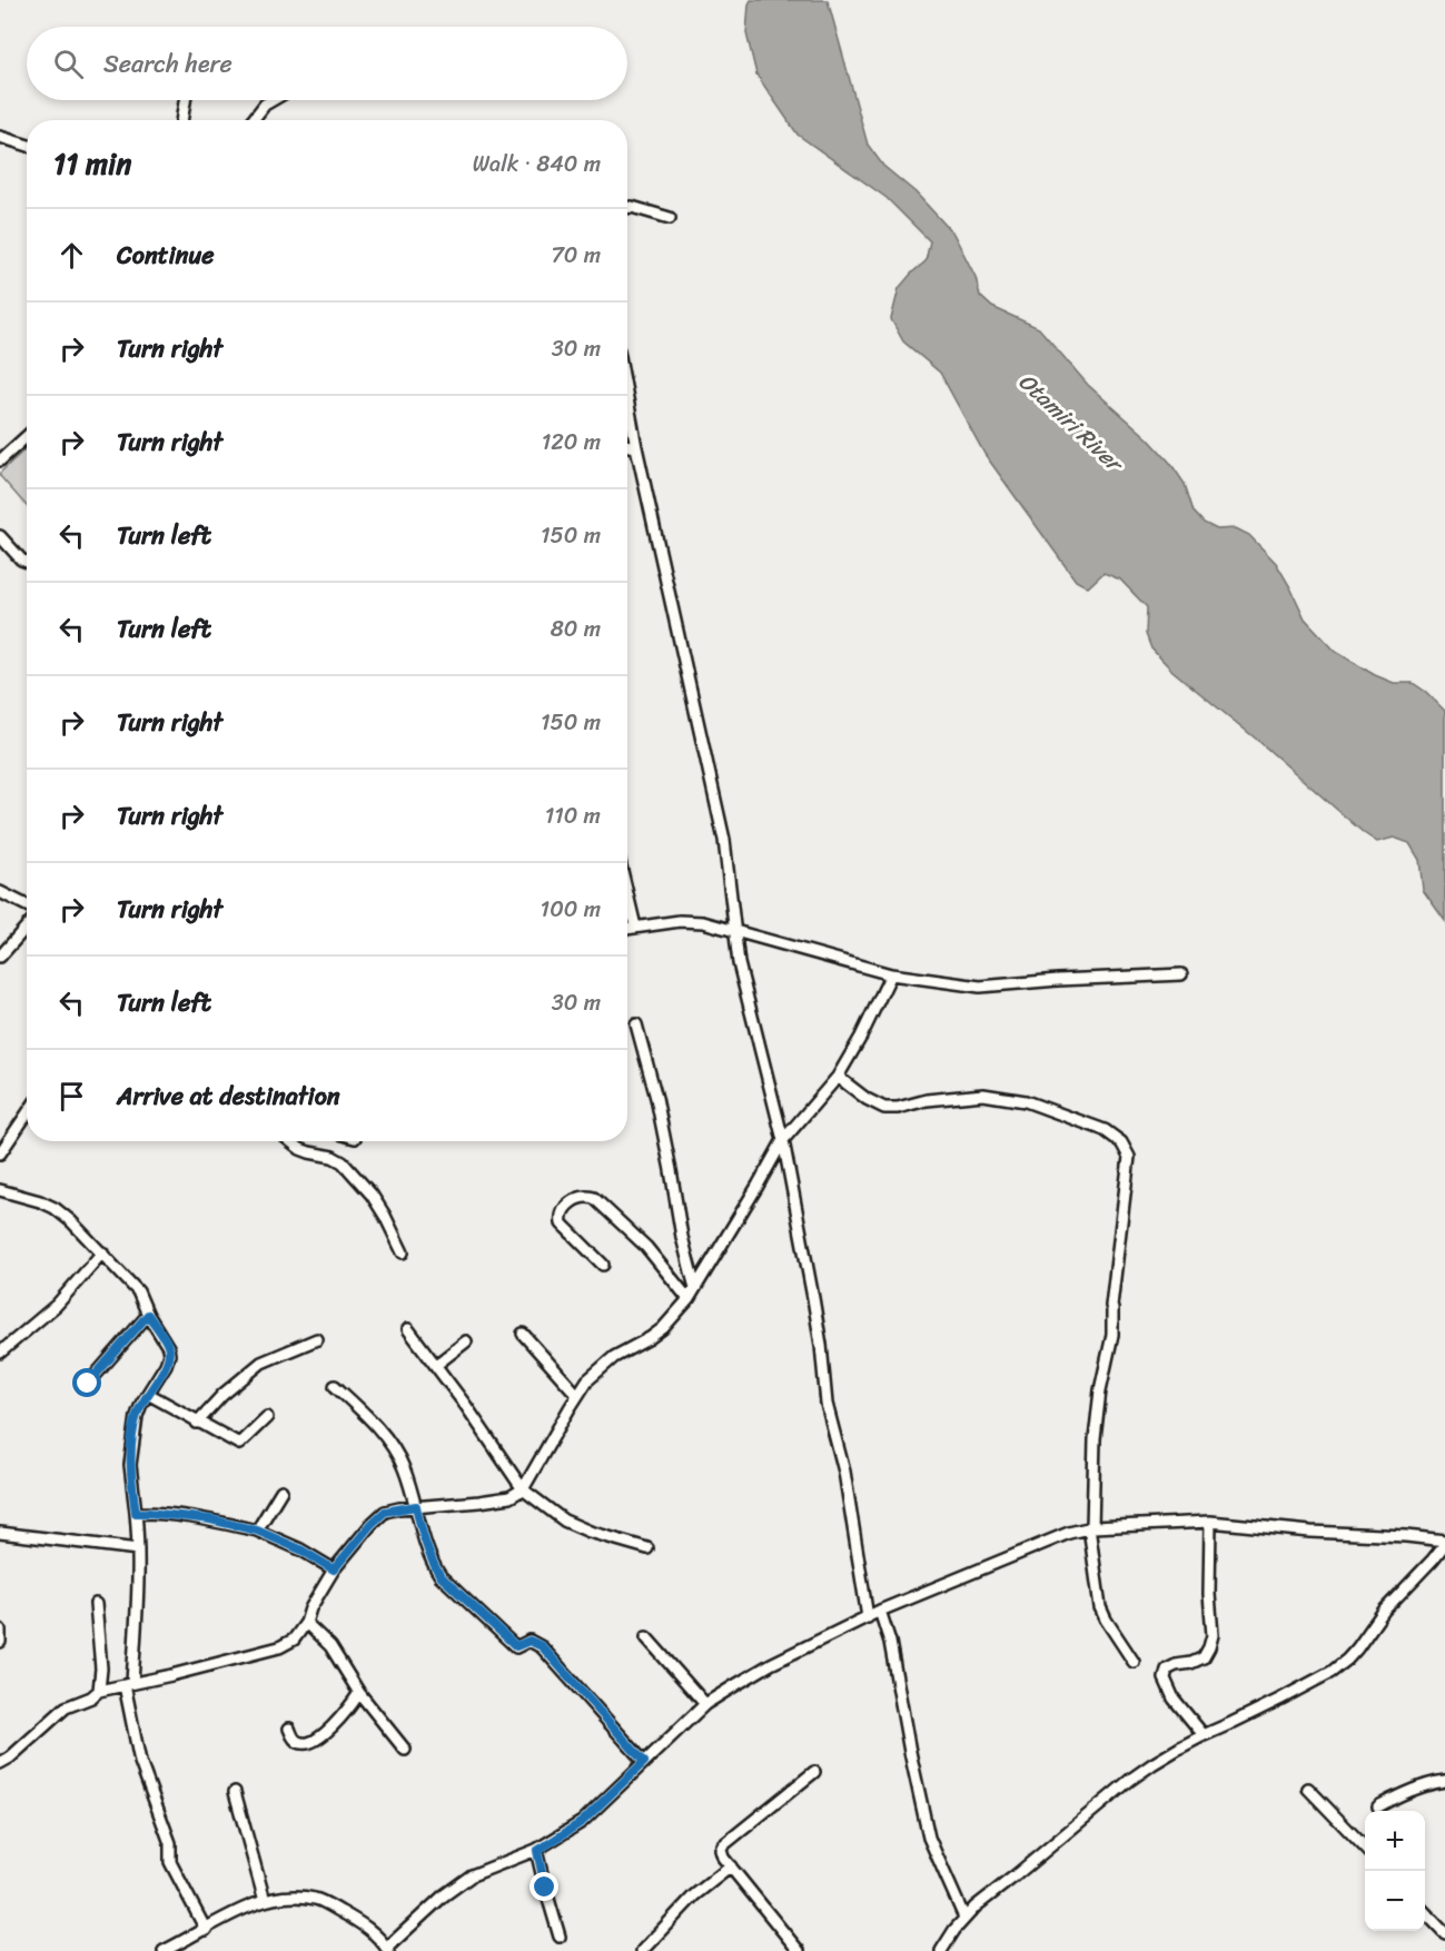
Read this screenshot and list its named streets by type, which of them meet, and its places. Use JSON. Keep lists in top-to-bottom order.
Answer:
{
  "water": ["Otamiri River"],
  "page": {
    "search": "Search here",
    "heading": ["11 min", "Walk · 840 m"],
    "list": [
      ["Continue", "70 m"],
      ["Turn right", "30 m"],
      ["Turn right", "120 m"],
      ["Turn left", "150 m"],
      ["Turn left", "80 m"],
      ["Turn right", "150 m"],
      ["Turn right", "110 m"],
      ["Turn right", "100 m"],
      ["Turn left", "30 m"],
      "Arrive at destination"
    ],
    "map_buttons": ["+", "−"]
  }
}
